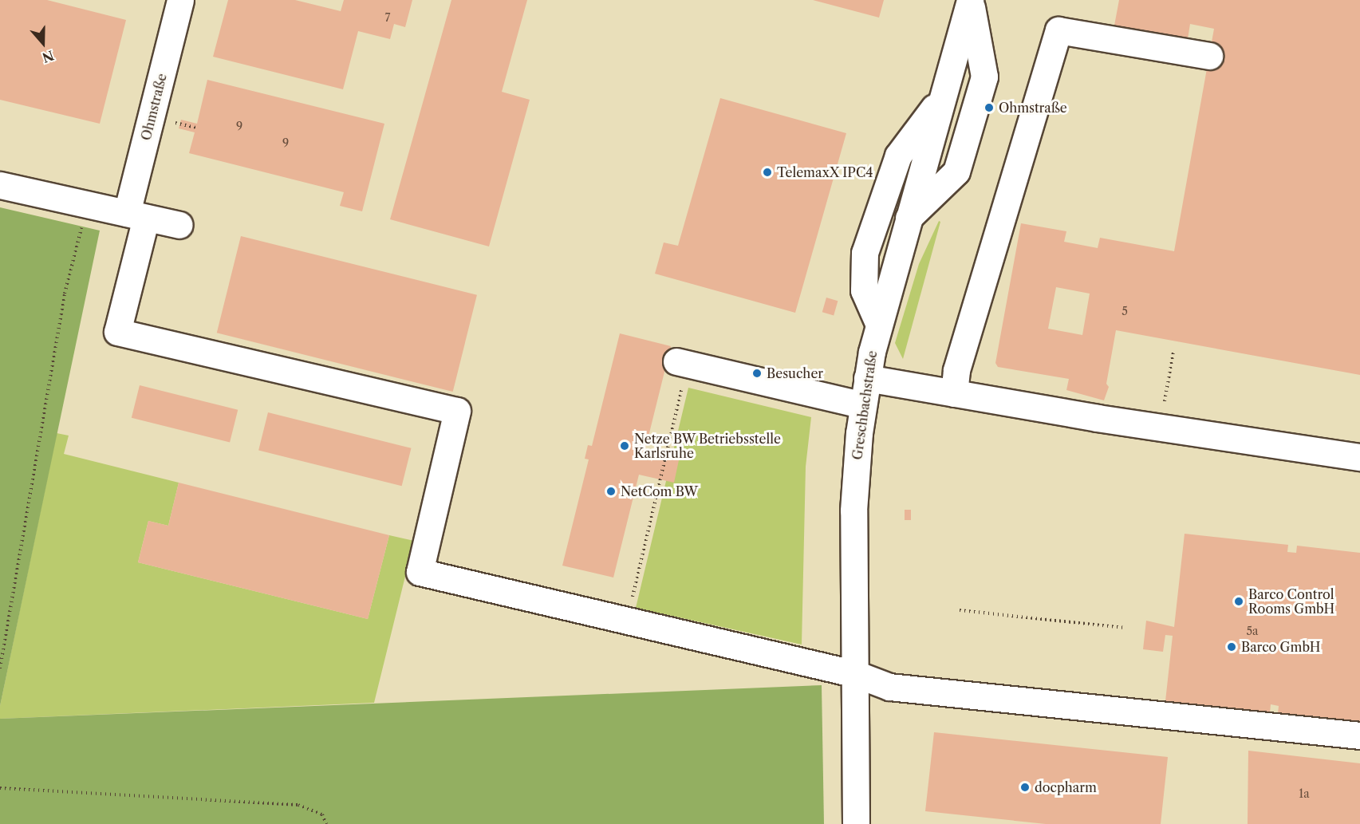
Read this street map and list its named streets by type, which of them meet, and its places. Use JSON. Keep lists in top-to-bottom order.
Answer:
{
  "streets": {
    "street": ["Ohmstraße", "Greschbachstraße"]
  },
  "places": [
    "Ohmstraße",
    "TelemaxX IPC4",
    "Besucher",
    "Netze BW Betriebsstelle Karlsruhe",
    "NetCom BW",
    "Barco Control Rooms GmbH",
    "Barco GmbH",
    "docpharm"
  ],
  "house_numbers": [
    "7",
    "9",
    "9",
    "5",
    "5a",
    "1a"
  ],
  "north": "bottom"
}
